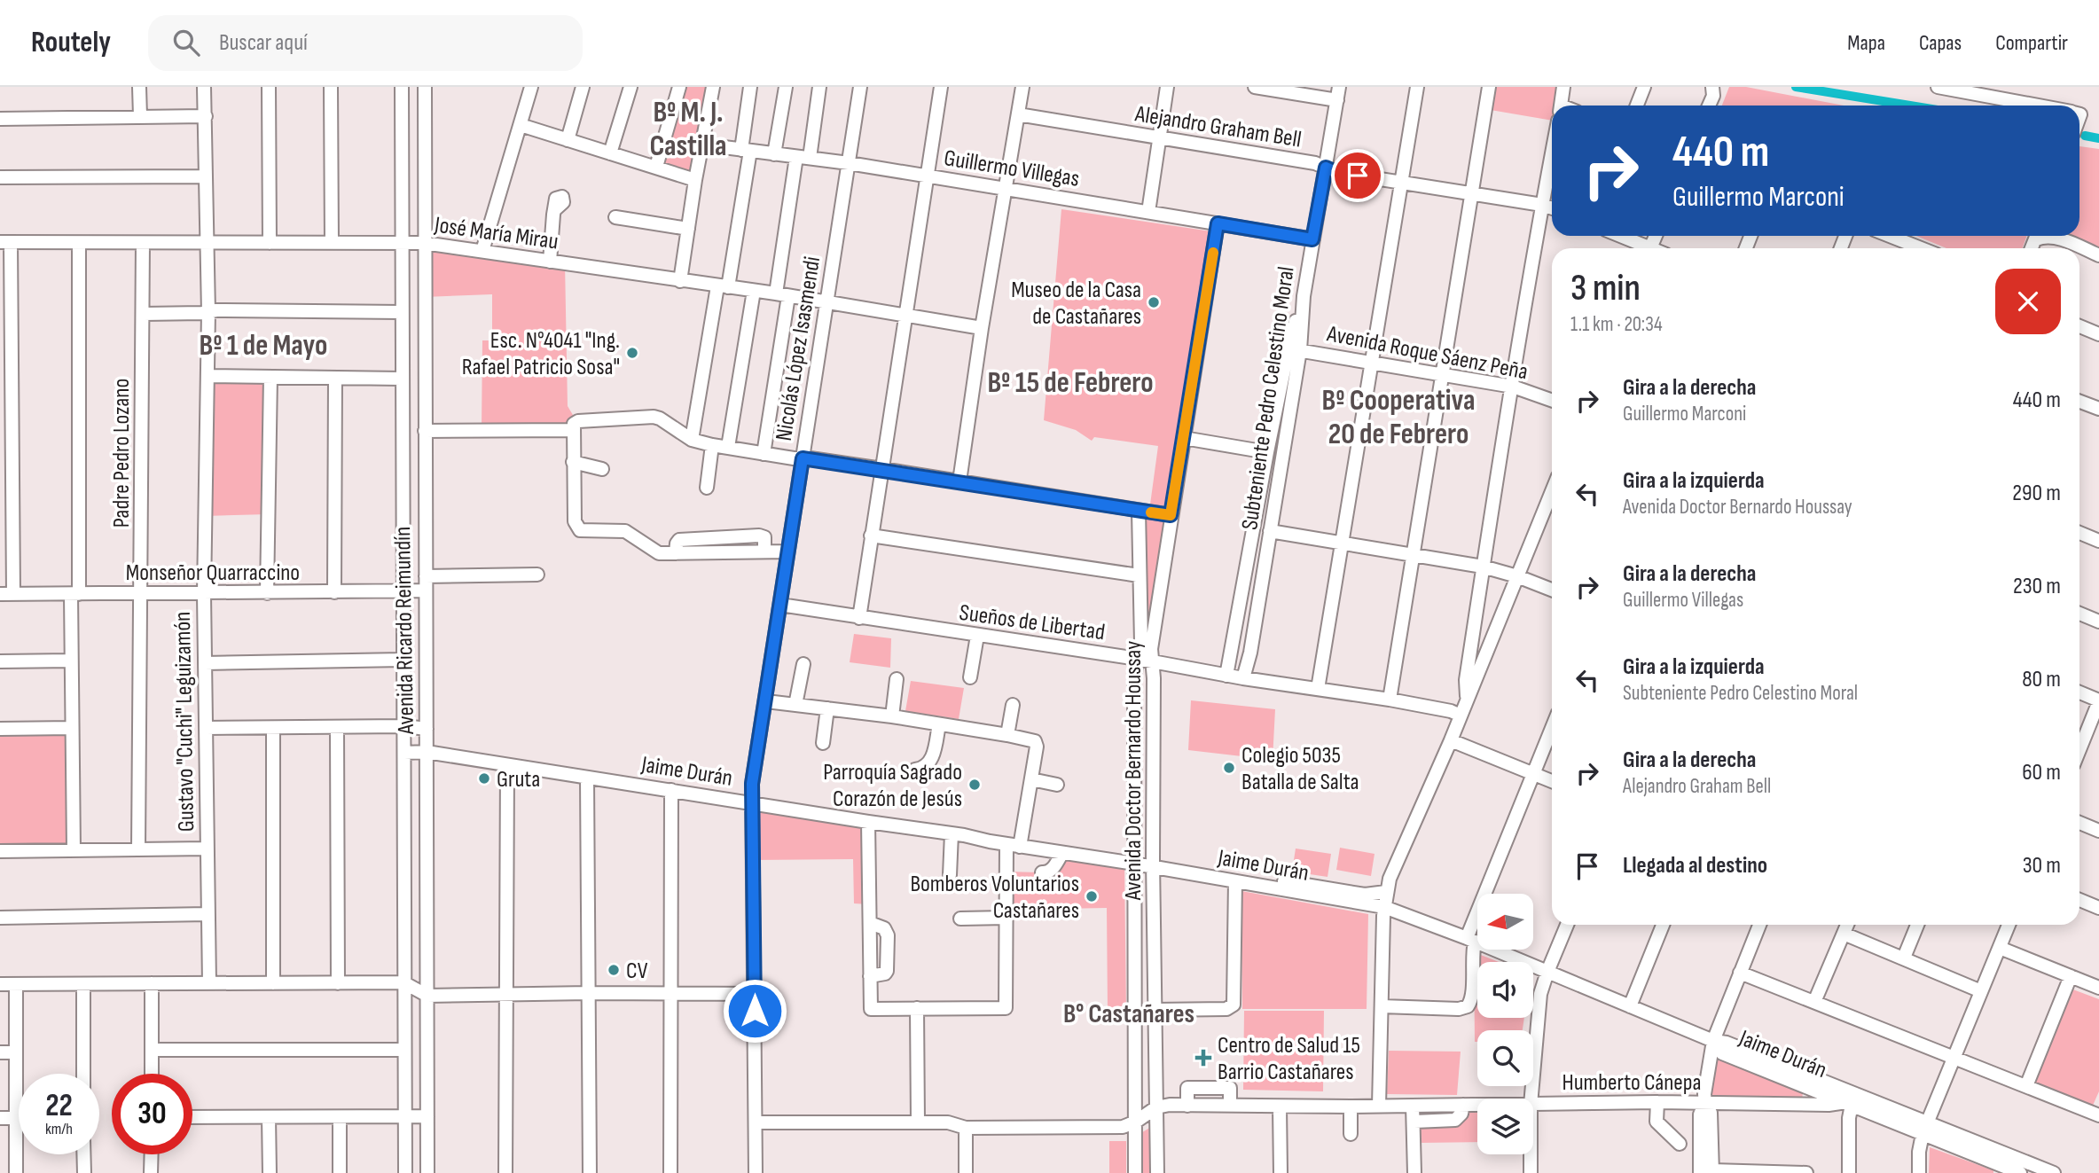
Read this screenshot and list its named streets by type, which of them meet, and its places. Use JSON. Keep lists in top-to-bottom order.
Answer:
{
  "streets": {
    "street": [
      "Alejandro Graham Bell",
      "Guillermo Villegas",
      "José María Mirau",
      "Nicolás López Isasmendi",
      "Avenida Roque Sáenz Peña",
      "Subteniente Pedro Celestino Moral",
      "Padre Pedro Lozano",
      "Monseñor Quarraccino",
      "Sueños de Libertad",
      "Avenida Ricardo Reimundín",
      "Gustavo \"Cuchi\" Leguizamón",
      "Jaime Durán",
      "Avenida Doctor Bernardo Houssay",
      "Humberto Cánepa"
    ]
  },
  "crossings": [
    ["Alejandro Graham Bell", "Subteniente Pedro Celestino Moral"],
    ["Guillermo Villegas", "Nicolás López Isasmendi"],
    ["Guillermo Villegas", "Subteniente Pedro Celestino Moral"],
    ["Guillermo Villegas", "Avenida Doctor Bernardo Houssay"],
    ["José María Mirau", "Nicolás López Isasmendi"],
    ["José María Mirau", "Padre Pedro Lozano"],
    ["José María Mirau", "Avenida Ricardo Reimundín"],
    ["José María Mirau", "Gustavo \"Cuchi\" Leguizamón"],
    ["Nicolás López Isasmendi", "Sueños de Libertad"],
    ["Nicolás López Isasmendi", "Jaime Durán"],
    ["Avenida Roque Sáenz Peña", "Subteniente Pedro Celestino Moral"],
    ["Subteniente Pedro Celestino Moral", "Sueños de Libertad"],
    ["Padre Pedro Lozano", "Monseñor Quarraccino"],
    ["Monseñor Quarraccino", "Avenida Ricardo Reimundín"],
    ["Monseñor Quarraccino", "Gustavo \"Cuchi\" Leguizamón"],
    ["Sueños de Libertad", "Avenida Doctor Bernardo Houssay"],
    ["Avenida Ricardo Reimundín", "Jaime Durán"],
    ["Jaime Durán", "Avenida Doctor Bernardo Houssay"],
    ["Jaime Durán", "Humberto Cánepa"],
    ["Avenida Doctor Bernardo Houssay", "Humberto Cánepa"]
  ],
  "districts": [
    "Bº M. J. Castilla",
    "Bº 1 de Mayo",
    "Bº 15 de Febrero",
    "Bº Cooperativa 20 de Febrero",
    "B° Castañares"
  ],
  "places": {
    "other": [
      "Museo de la Casa de Castañares",
      "Esc. N°4041 \"Ing. Rafael Patricio Sosa\"",
      "Colegio 5035 Batalla de Salta",
      "Gruta",
      "Parroquía Sagrado Corazón de Jesús",
      "Bomberos Voluntarios Castañares",
      "CV"
    ],
    "health": ["Centro de Salud 15 Barrio Castañares"]
  },
  "north": "left",
  "page": {
    "header": "Routely",
    "search": "Buscar aquí",
    "nav": ["Mapa", "Capas", "Compartir"],
    "turn": ["440 m", "Guillermo Marconi"],
    "heading": ["3 min", "1.1 km · 20:34"],
    "list": [
      {
        "name": "Gira a la derecha",
        "note": "Guillermo Marconi",
        "value": "440 m"
      },
      {
        "name": "Gira a la izquierda",
        "note": "Avenida Doctor Bernardo Houssay",
        "value": "290 m"
      },
      {
        "name": "Gira a la derecha",
        "note": "Guillermo Villegas",
        "value": "230 m"
      },
      {
        "name": "Gira a la izquierda",
        "note": "Subteniente Pedro Celestino Moral",
        "value": "80 m"
      },
      {
        "name": "Gira a la derecha",
        "note": "Alejandro Graham Bell",
        "value": "60 m"
      },
      {
        "name": "Llegada al destino",
        "value": "30 m"
      }
    ],
    "speed": "22 km/h",
    "limit": "30"
  }
}
